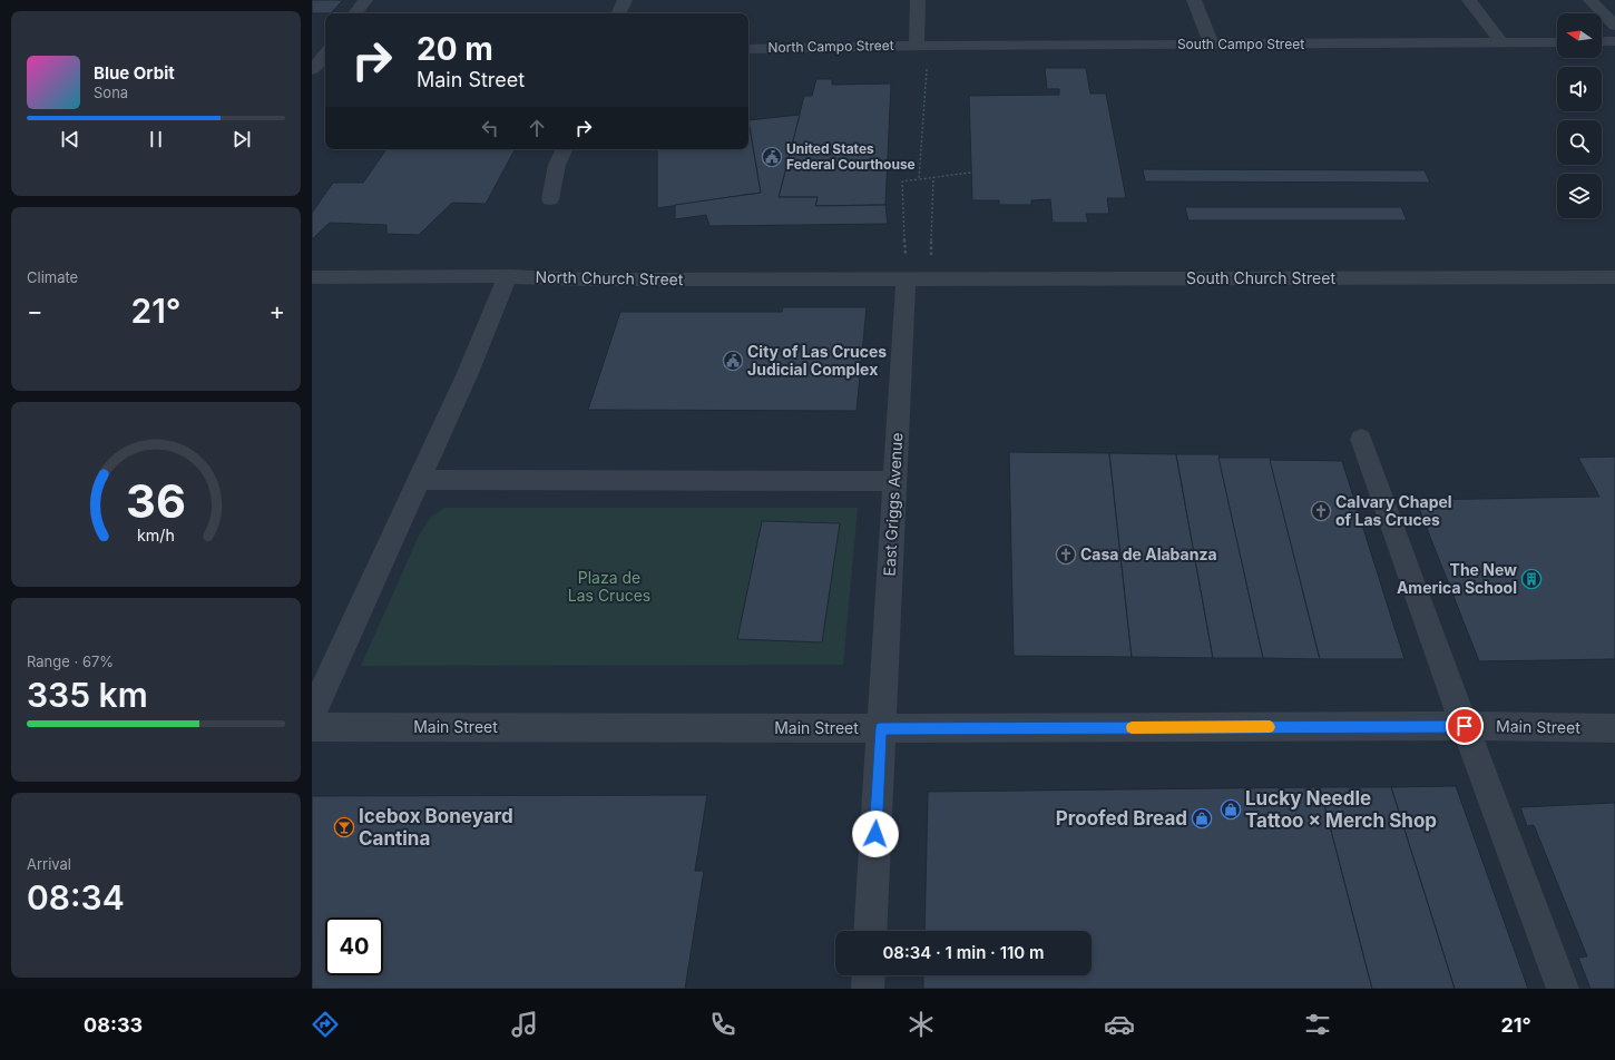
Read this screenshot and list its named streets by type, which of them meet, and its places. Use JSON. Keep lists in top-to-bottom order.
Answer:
{
  "streets": {
    "street": [
      "South Campo Street",
      "North Campo Street",
      "North Church Street",
      "South Church Street",
      "East Griggs Avenue",
      "Main Street"
    ]
  },
  "crossings": [
    ["South Campo Street", "North Campo Street"],
    ["North Church Street", "South Church Street"],
    ["North Church Street", "East Griggs Avenue"],
    ["South Church Street", "East Griggs Avenue"],
    ["East Griggs Avenue", "Main Street"]
  ],
  "parks": ["Plaza de Las Cruces"],
  "places": {
    "public building": ["United States Federal Courthouse", "City of Las Cruces Judicial Complex"],
    "church": ["Calvary Chapel of Las Cruces", "Casa de Alabanza"],
    "building": ["The New America School"],
    "shop": ["Lucky Needle Tattoo × Merch Shop", "Proofed Bread"],
    "bar": ["Icebox Boneyard Cantina"]
  },
  "north": "left",
  "page": {
    "turn": ["20 m", "Main Street"],
    "song": ["Blue Orbit", "Sona"],
    "tile": [
      "Climate",
      ["Range · 67%", "335 km"],
      ["Arrival", "08:34"]
    ],
    "heat": ["−", "21°", "+"],
    "limit": "40",
    "trip": "08:34 · 1 min · 110 m",
    "tabs": ["08:33", "21°"],
    "gauge": ["36", "km/h"]
  }
}
